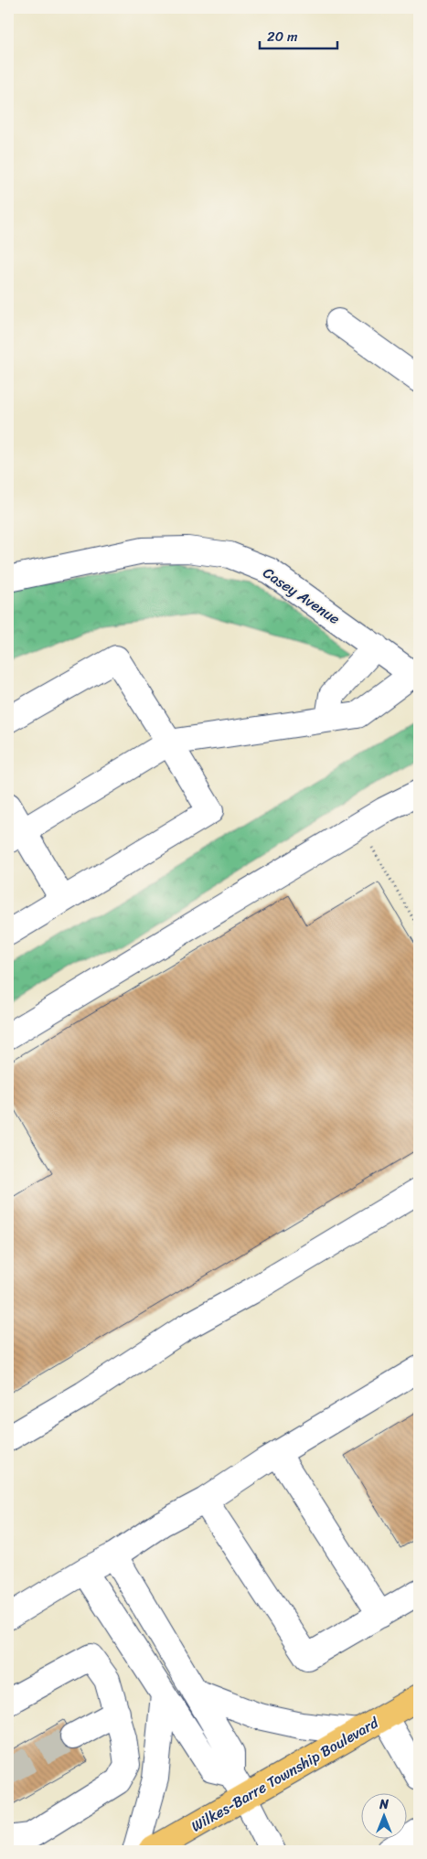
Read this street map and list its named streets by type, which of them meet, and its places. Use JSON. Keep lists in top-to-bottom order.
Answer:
{
  "streets": {
    "main road": ["Wilkes-Barre Township Boulevard"],
    "street": ["Casey Avenue"]
  },
  "scale_bar": "20 m",
  "north": "top"
}
